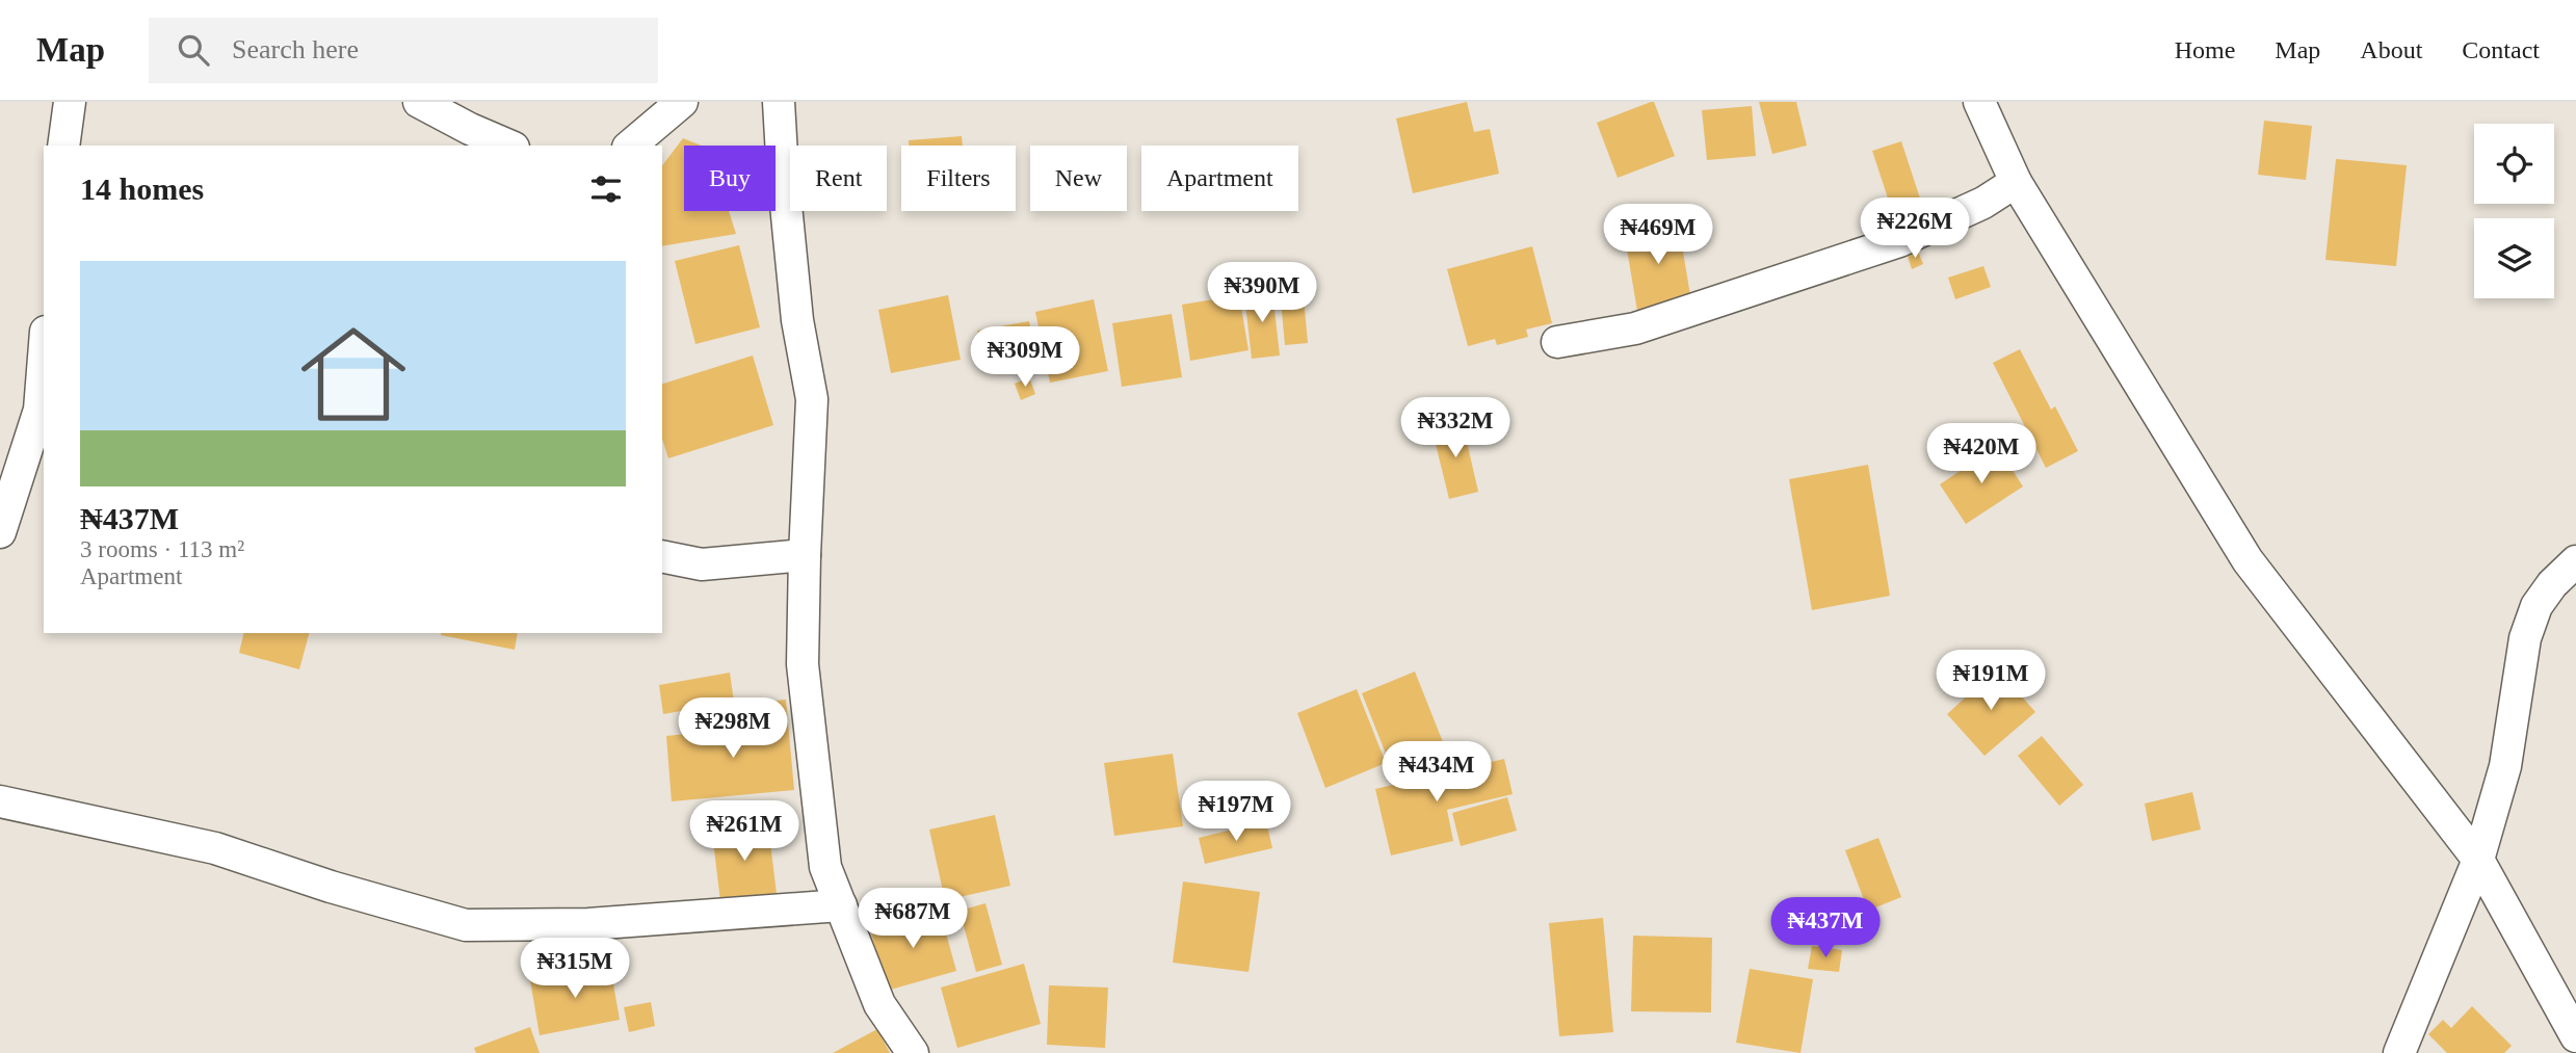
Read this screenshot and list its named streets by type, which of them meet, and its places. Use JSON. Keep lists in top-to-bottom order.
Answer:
{
  "page": {
    "header": "Map",
    "search": "Search here",
    "nav": [
      "Home",
      "Map",
      "About",
      "Contact"
    ],
    "chip": [
      "Buy",
      "Rent",
      "Filters",
      "New",
      "Apartment"
    ],
    "heading": "14 homes",
    "price": [
      "₦226M",
      "₦469M",
      "₦390M",
      "₦309M",
      "₦332M",
      "₦420M",
      "₦191M",
      "₦298M",
      "₦434M",
      "₦197M",
      "₦261M",
      "₦687M",
      "₦437M",
      "₦315M"
    ],
    "list": [
      {
        "name": "₦437M",
        "note": "3 rooms · 113 m² · Apartment"
      }
    ]
  }
}
